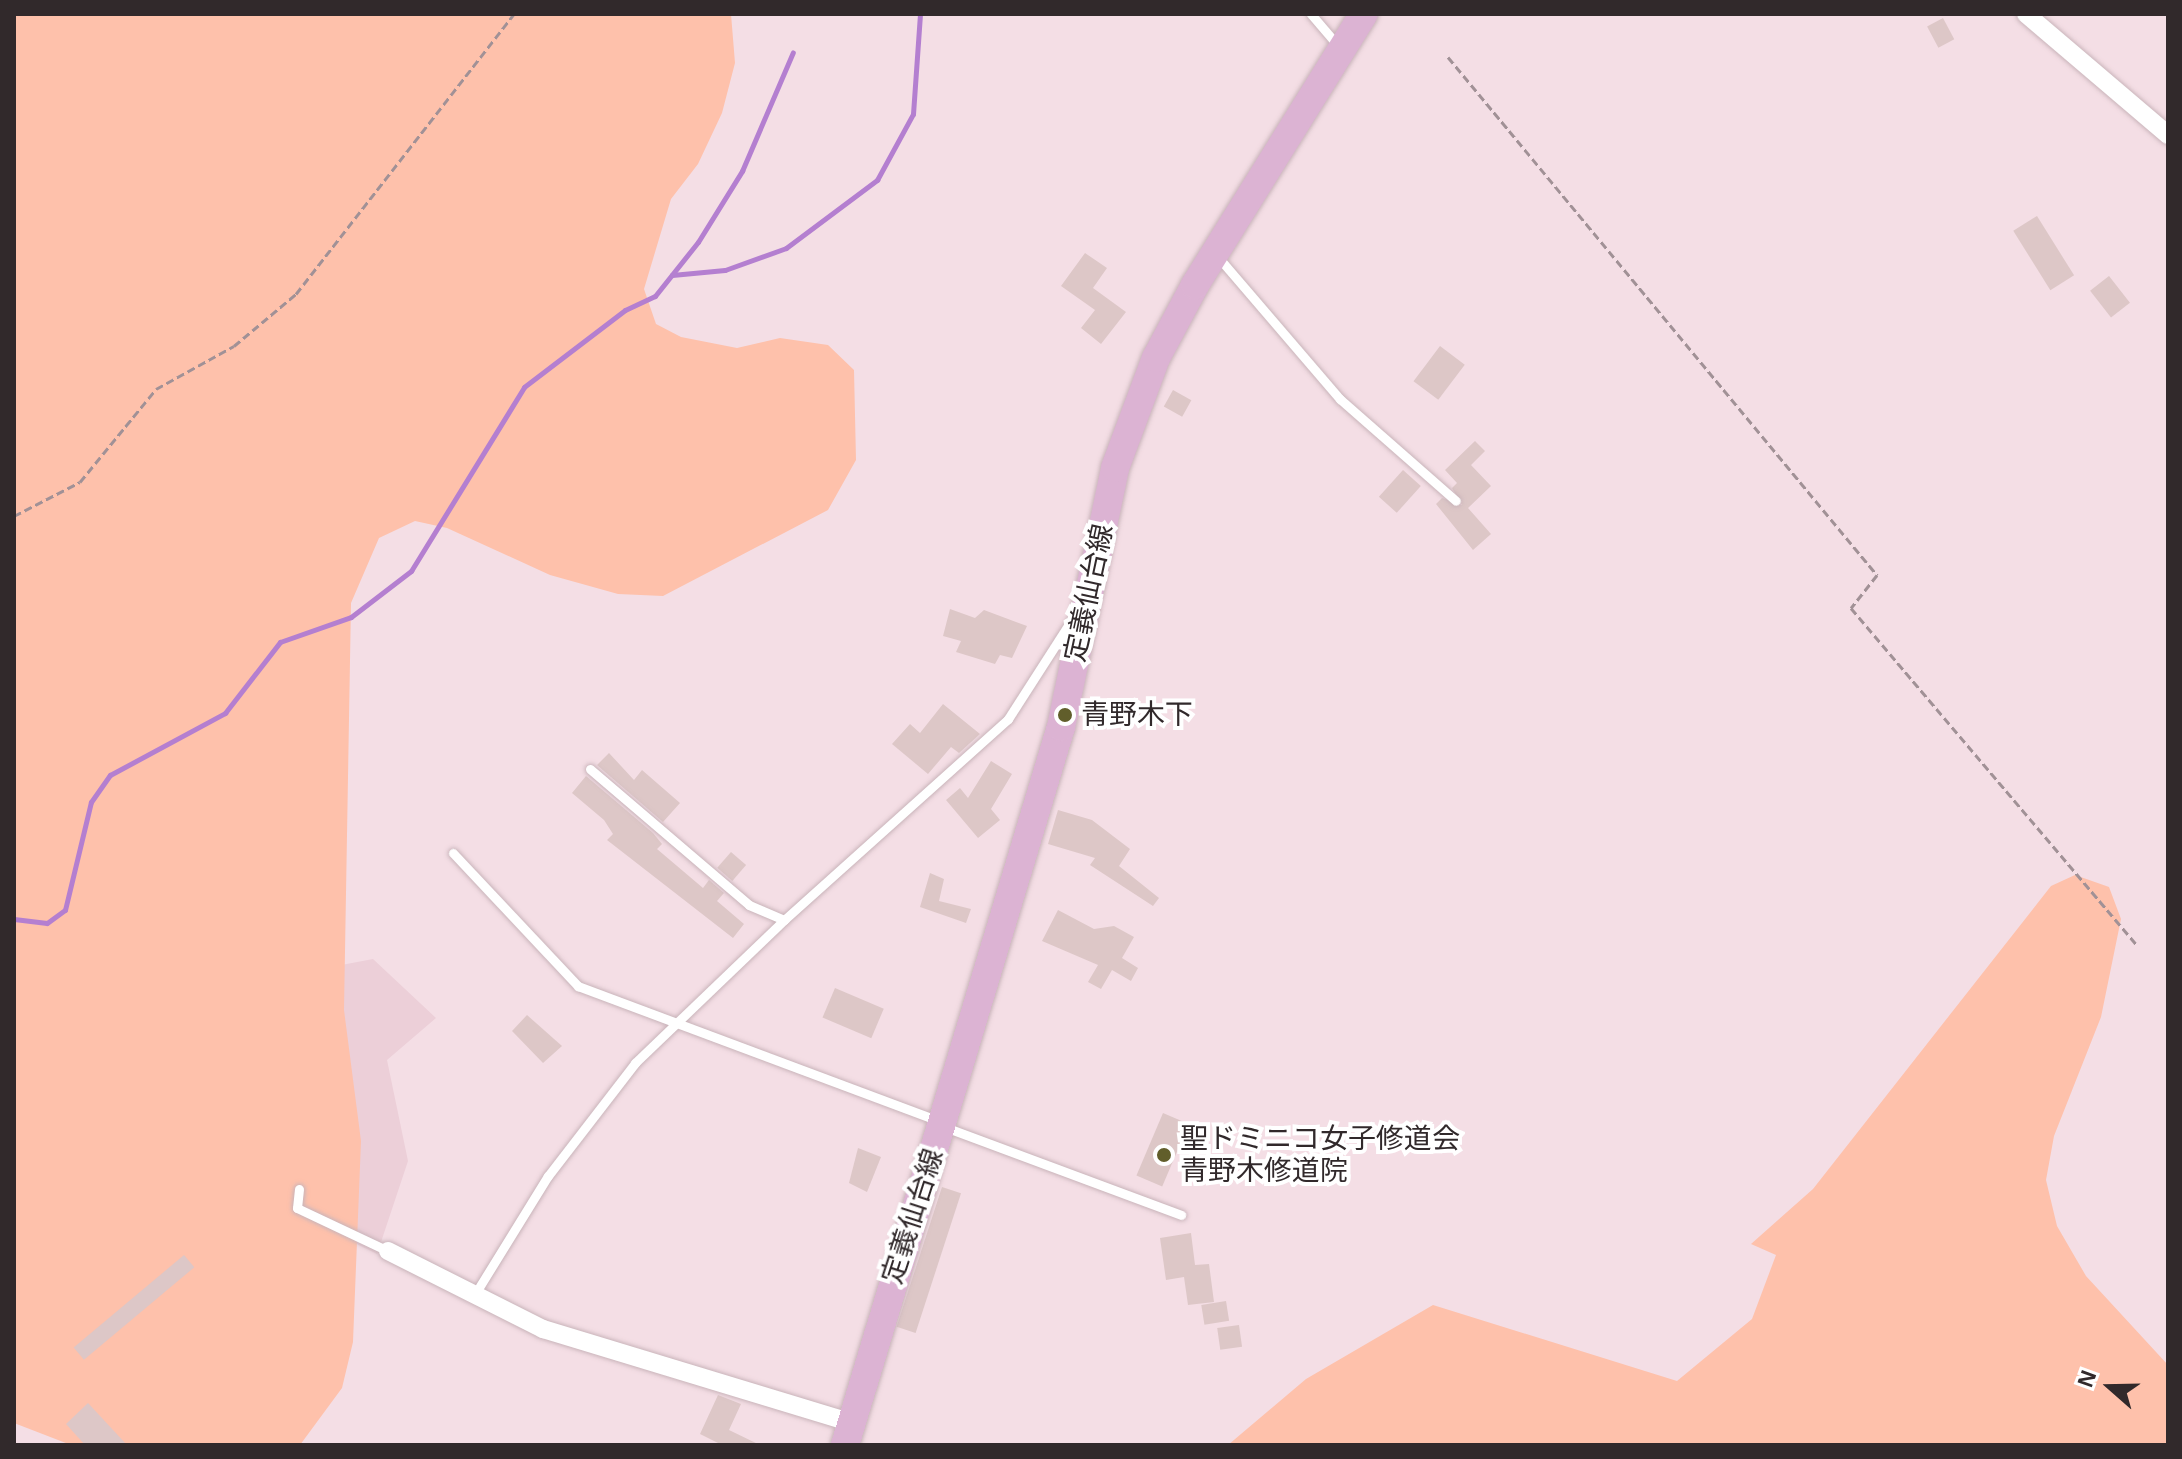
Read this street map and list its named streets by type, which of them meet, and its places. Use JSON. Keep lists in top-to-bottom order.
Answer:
{
  "streets": {
    "main road": ["定義仙台線"]
  },
  "places": ["青野木下", "聖ドミニコ女子修道会 青野木修道院"],
  "north": "left"
}
